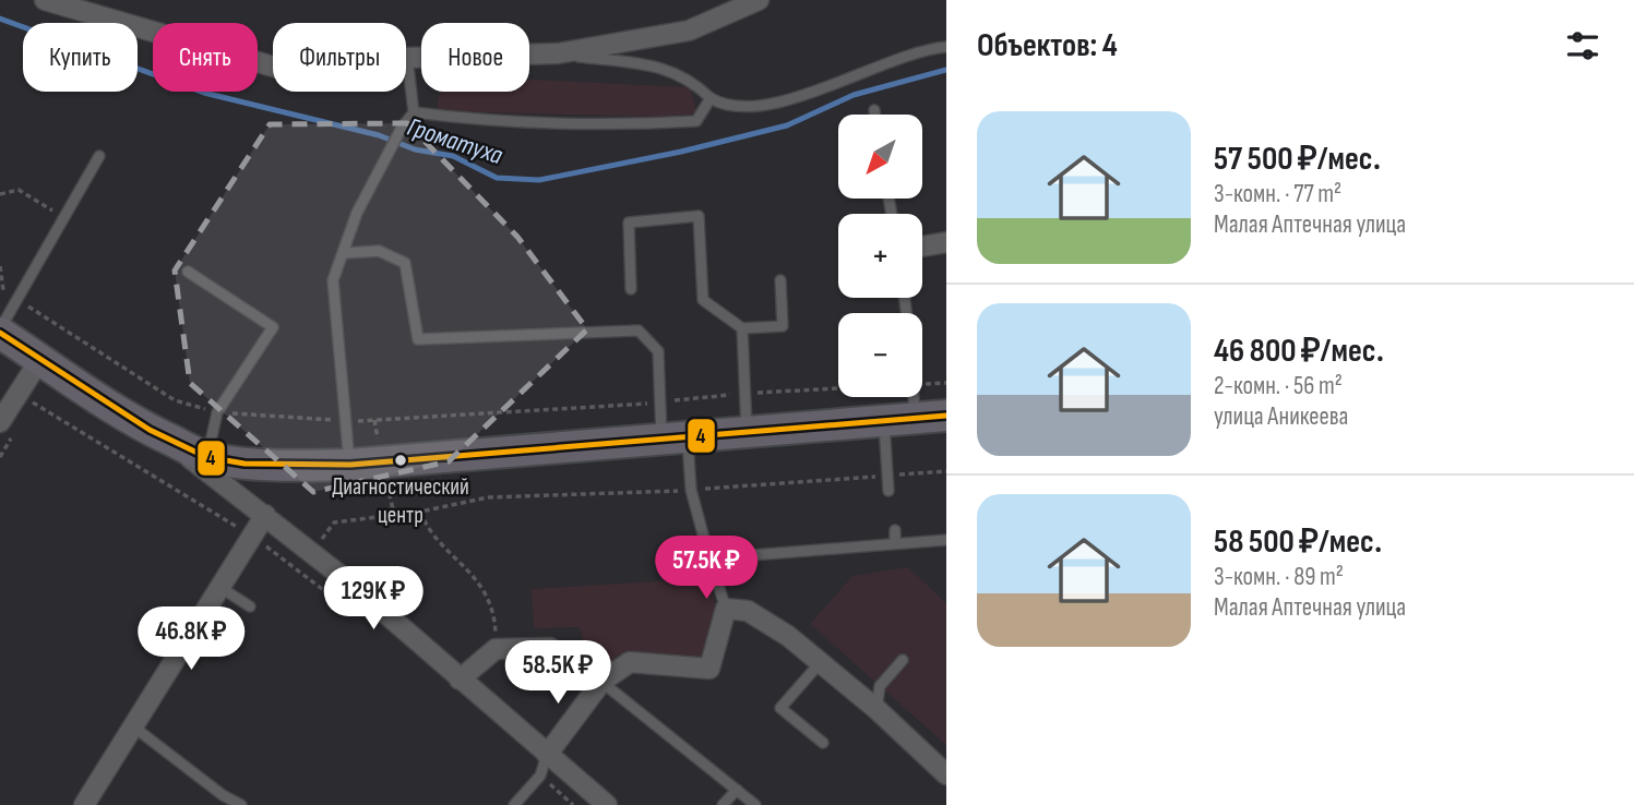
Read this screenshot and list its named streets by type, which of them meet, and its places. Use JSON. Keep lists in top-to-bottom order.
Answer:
{
  "water": ["Громатуха"],
  "places": ["Диагностический центр"],
  "lines": ["transit line 4"],
  "north": "bottom left",
  "page": {
    "heading": "Объектов: 4",
    "chip": [
      "Купить",
      "Снять",
      "Фильтры",
      "Новое"
    ],
    "list": [
      {
        "name": "57 500 ₽/мес.",
        "note": "3-комн. · 77 m² · Малая Аптечная улица"
      },
      {
        "name": "46 800 ₽/мес.",
        "note": "2-комн. · 56 m² · улица Аникеева"
      },
      {
        "name": "58 500 ₽/мес.",
        "note": "3-комн. · 89 m² · Малая Аптечная улица"
      }
    ],
    "map_buttons": ["+", "−"],
    "price": [
      "57.5K ₽",
      "129K ₽",
      "46.8K ₽",
      "58.5K ₽"
    ]
  }
}
